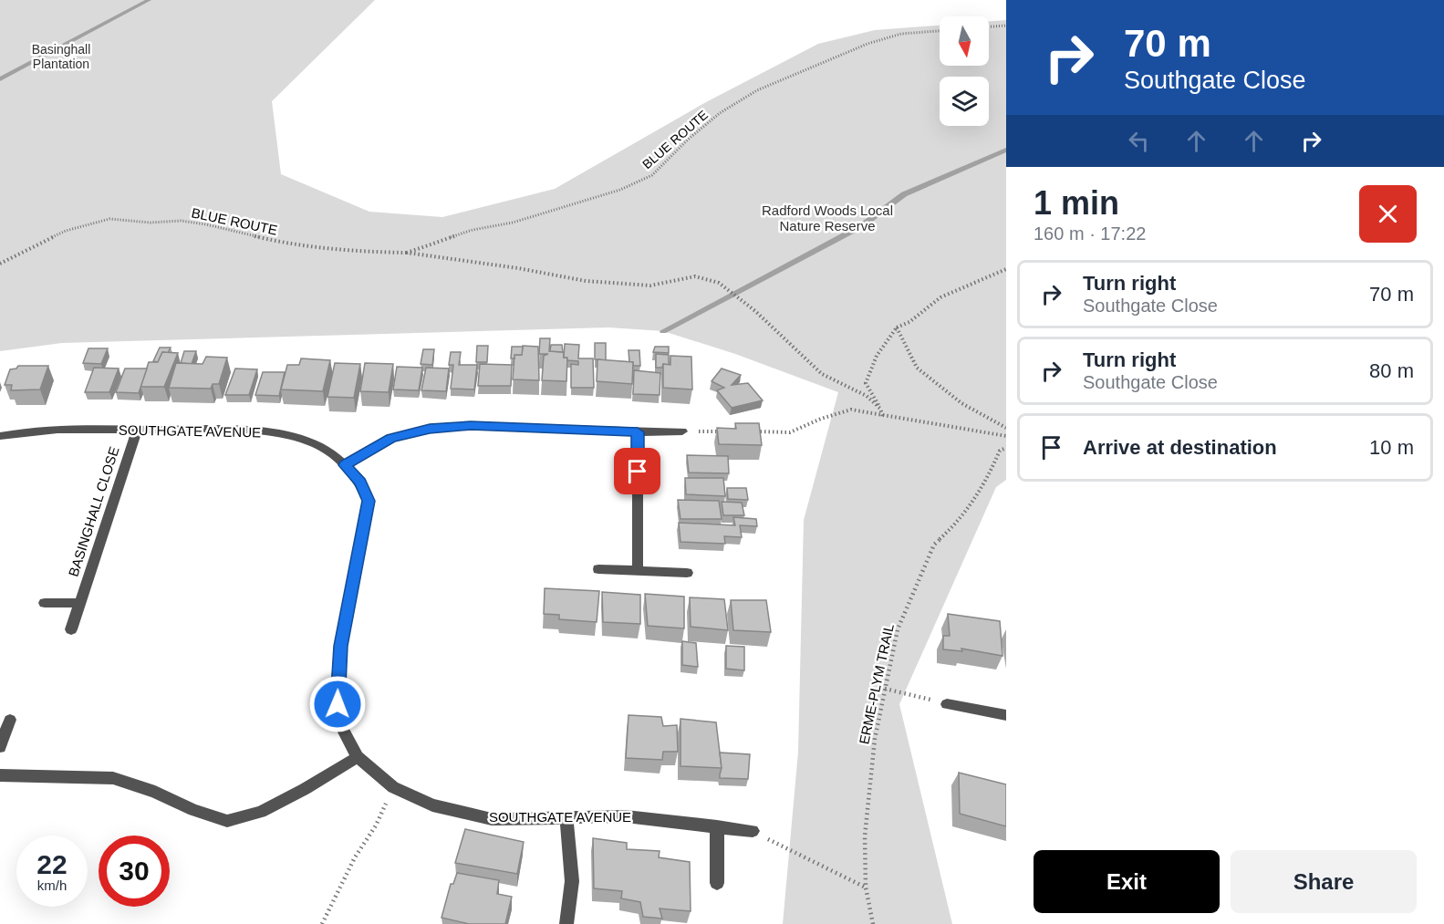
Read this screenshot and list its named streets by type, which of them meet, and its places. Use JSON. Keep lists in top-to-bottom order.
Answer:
{
  "streets": {
    "street": ["SOUTHGATE AVENUE", "BASINGHALL CLOSE"],
    "path": ["BLUE ROUTE", "ERME-PLYM TRAIL"]
  },
  "crossings": [
    ["SOUTHGATE AVENUE", "BASINGHALL CLOSE"]
  ],
  "parks": ["Basinghall Plantation", "Radford Woods Local Nature Reserve"],
  "north": "bottom",
  "page": {
    "turn": ["70 m", "Southgate Close"],
    "heading": ["1 min", "160 m · 17:22"],
    "list": [
      {
        "name": "Turn right",
        "note": "Southgate Close",
        "value": "70 m"
      },
      {
        "name": "Turn right",
        "note": "Southgate Close",
        "value": "80 m"
      },
      {
        "name": "Arrive at destination",
        "value": "10 m"
      }
    ],
    "speed": "22 km/h",
    "limit": "30",
    "buttons": ["Exit", "Share"]
  }
}
